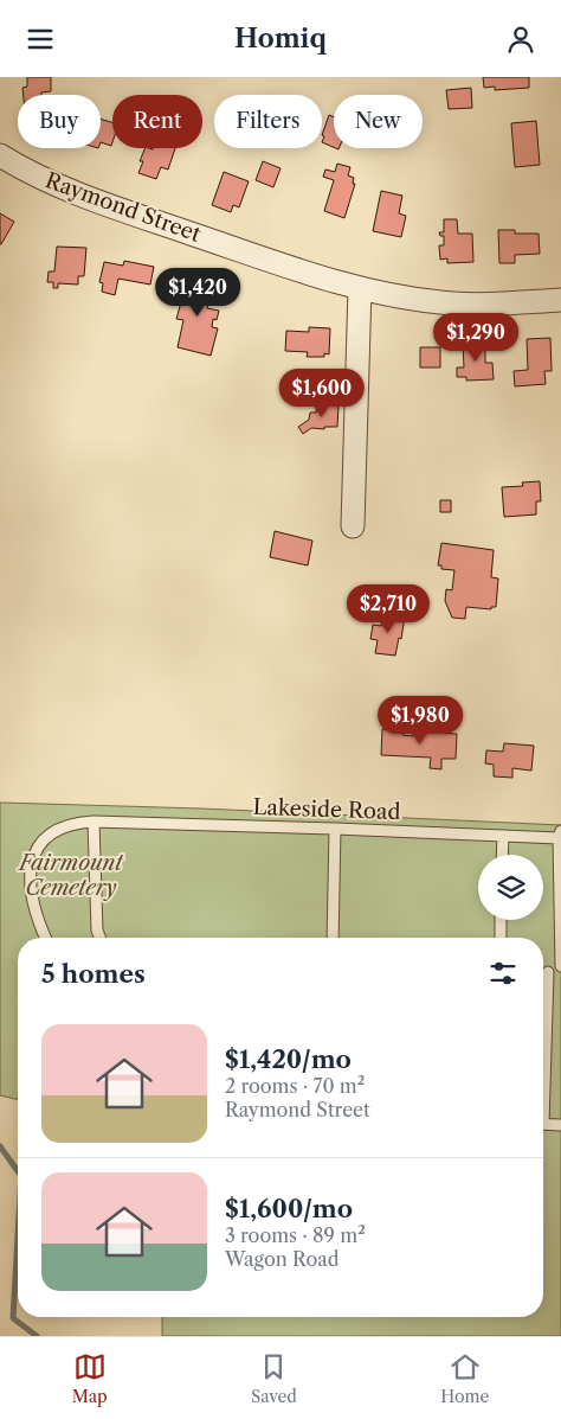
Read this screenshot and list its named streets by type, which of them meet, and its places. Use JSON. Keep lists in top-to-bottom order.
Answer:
{
  "streets": {
    "street": ["Raymond Street"],
    "lane": ["Lakeside Road"]
  },
  "parks": ["Fairmount Cemetery"],
  "page": {
    "header": "Homiq",
    "chip": [
      "Buy",
      "Rent",
      "Filters",
      "New"
    ],
    "price": [
      "$1,420",
      "$1,290",
      "$1,600",
      "$2,710",
      "$1,980"
    ],
    "heading": "5 homes",
    "list": [
      {
        "name": "$1,420/mo",
        "note": "2 rooms · 70 m² · Raymond Street"
      },
      {
        "name": "$1,600/mo",
        "note": "3 rooms · 89 m² · Wagon Road"
      }
    ],
    "tabs": ["Map", "Saved", "Home"]
  }
}
